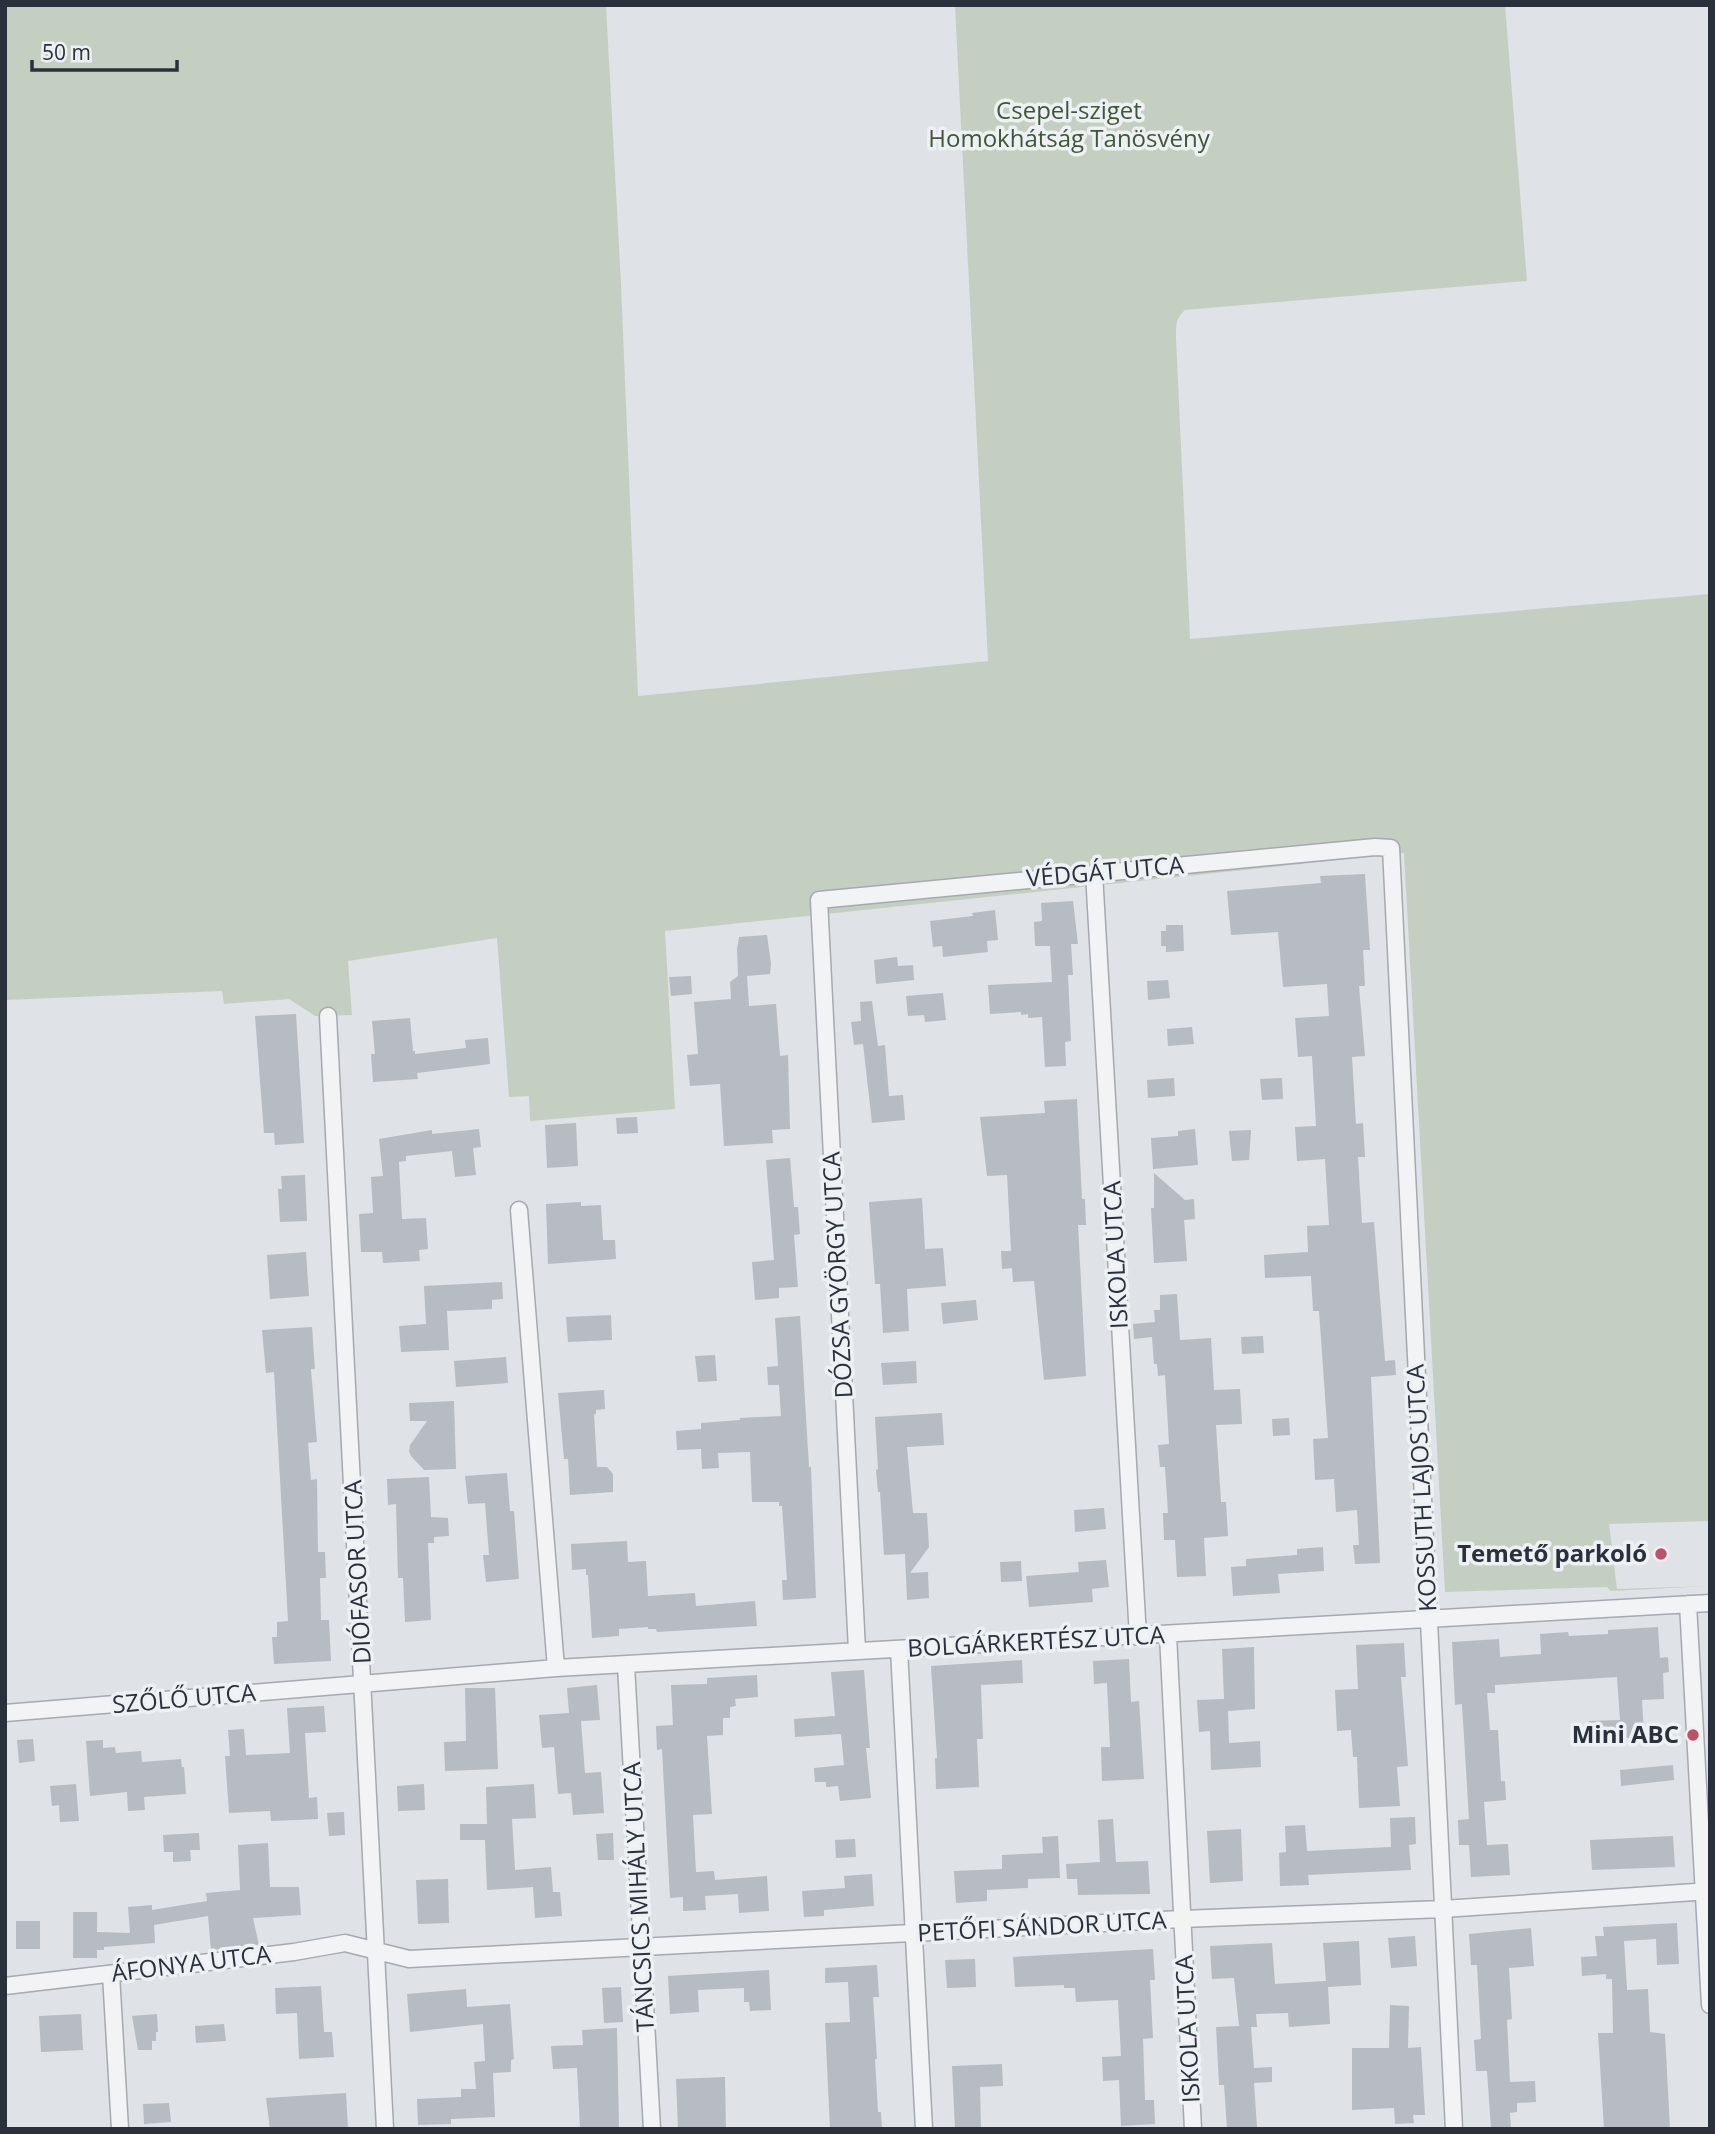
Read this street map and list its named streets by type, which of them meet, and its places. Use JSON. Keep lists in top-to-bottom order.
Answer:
{
  "streets": {
    "street": [
      "VÉDGÁT UTCA",
      "ISKOLA UTCA",
      "DÓZSA GYÖRGY UTCA",
      "KOSSUTH LAJOS UTCA",
      "DIÓFASOR UTCA",
      "BOLGÁRKERTÉSZ UTCA",
      "SZŐLŐ UTCA",
      "TÁNCSICS MIHÁLY UTCA",
      "PETŐFI SÁNDOR UTCA",
      "ÁFONYA UTCA"
    ]
  },
  "crossings": [
    ["VÉDGÁT UTCA", "ISKOLA UTCA"],
    ["VÉDGÁT UTCA", "DÓZSA GYÖRGY UTCA"],
    ["VÉDGÁT UTCA", "KOSSUTH LAJOS UTCA"],
    ["ISKOLA UTCA", "BOLGÁRKERTÉSZ UTCA"],
    ["ISKOLA UTCA", "PETŐFI SÁNDOR UTCA"],
    ["DÓZSA GYÖRGY UTCA", "BOLGÁRKERTÉSZ UTCA"],
    ["KOSSUTH LAJOS UTCA", "BOLGÁRKERTÉSZ UTCA"],
    ["KOSSUTH LAJOS UTCA", "PETŐFI SÁNDOR UTCA"],
    ["DIÓFASOR UTCA", "BOLGÁRKERTÉSZ UTCA"],
    ["DIÓFASOR UTCA", "SZŐLŐ UTCA"],
    ["DIÓFASOR UTCA", "PETŐFI SÁNDOR UTCA"],
    ["DIÓFASOR UTCA", "ÁFONYA UTCA"],
    ["BOLGÁRKERTÉSZ UTCA", "SZŐLŐ UTCA"],
    ["BOLGÁRKERTÉSZ UTCA", "TÁNCSICS MIHÁLY UTCA"],
    ["TÁNCSICS MIHÁLY UTCA", "PETŐFI SÁNDOR UTCA"],
    ["PETŐFI SÁNDOR UTCA", "ÁFONYA UTCA"]
  ],
  "parks": ["Csepel-sziget Homokhátság Tanösvény"],
  "places": ["Temető parkoló", "Mini ABC"],
  "scale_bar": "50 m"
}
